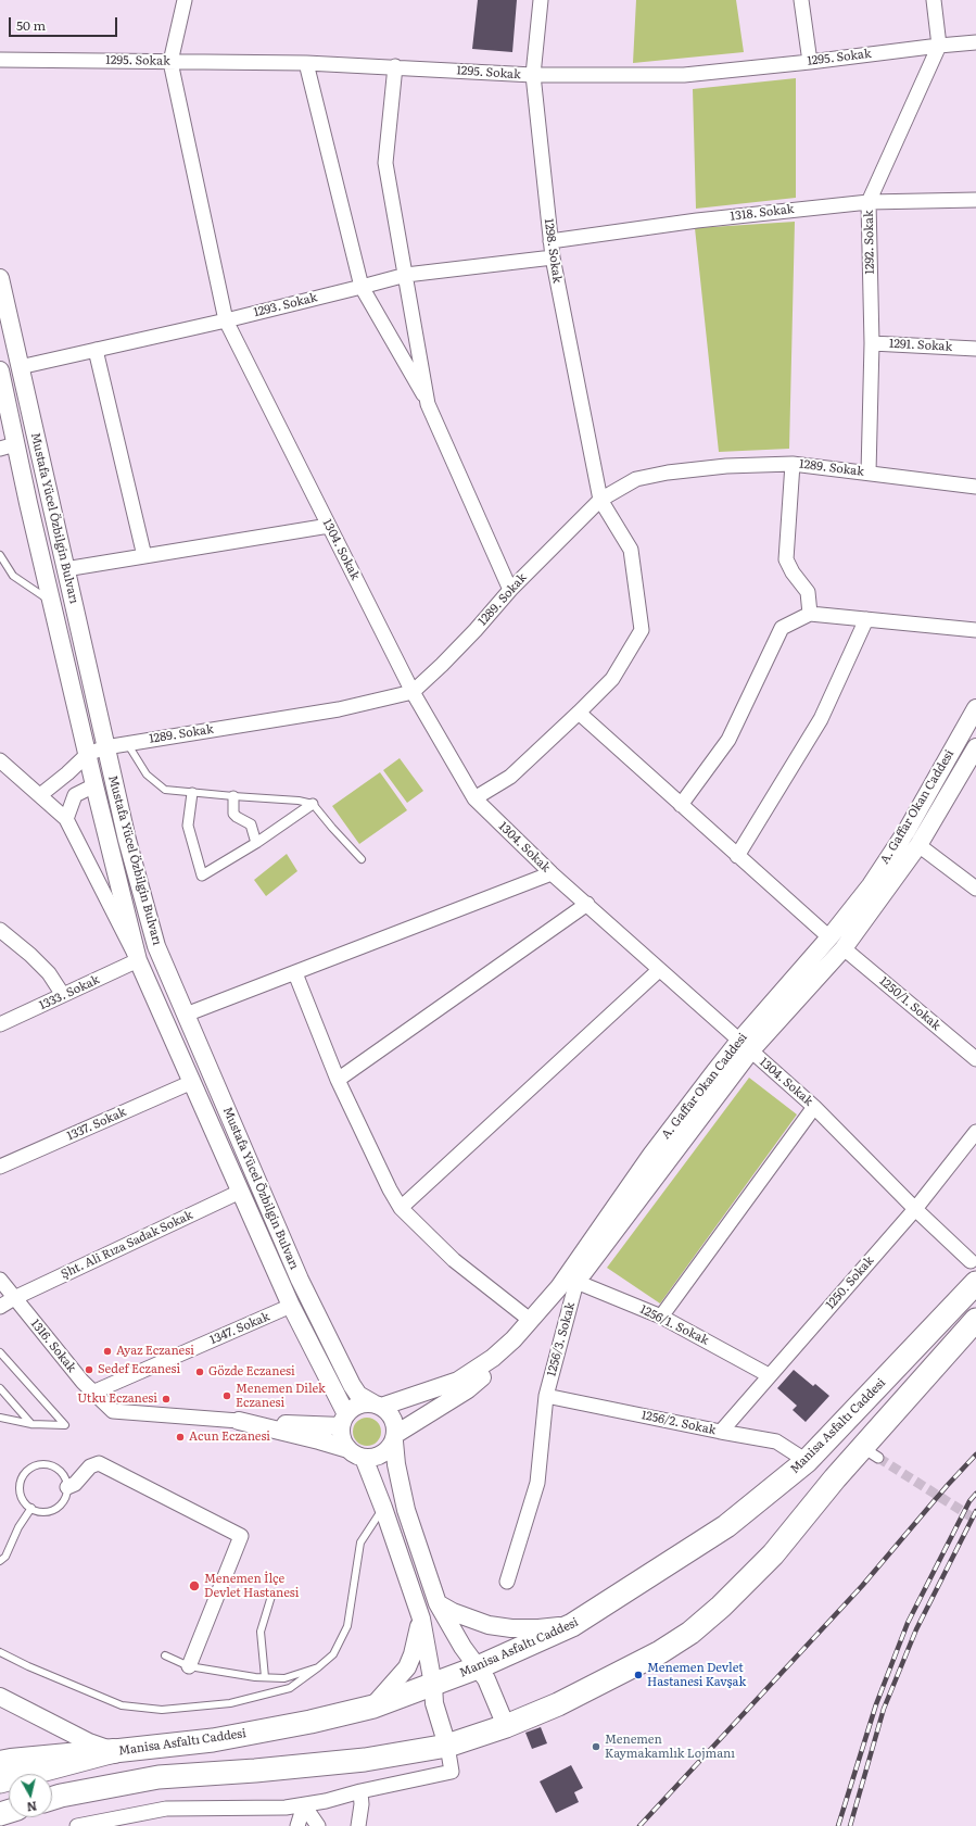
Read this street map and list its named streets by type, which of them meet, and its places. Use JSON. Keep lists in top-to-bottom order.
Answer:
{
  "streets": {
    "highway": ["Manisa Asfaltı Caddesi"],
    "street": [
      "1295. Sokak",
      "1318. Sokak",
      "1292. Sokak",
      "1298. Sokak",
      "1293. Sokak",
      "1291. Sokak",
      "1289. Sokak",
      "Mustafa Yücel Özbilgin Bulvarı",
      "1304. Sokak",
      "A. Gaffar Okan Caddesi",
      "1333. Sokak",
      "1250/1. Sokak",
      "1337. Sokak",
      "Şht. Ali Rıza Sadak Sokak",
      "1250. Sokak",
      "1256/1. Sokak",
      "1347. Sokak",
      "1256/3. Sokak",
      "1316. Sokak",
      "1256/2. Sokak"
    ]
  },
  "crossings": [
    ["1295. Sokak", "1292. Sokak"],
    ["1295. Sokak", "1298. Sokak"],
    ["1295. Sokak", "1304. Sokak"],
    ["1318. Sokak", "1292. Sokak"],
    ["1318. Sokak", "1298. Sokak"],
    ["1292. Sokak", "1291. Sokak"],
    ["1292. Sokak", "1289. Sokak"],
    ["1298. Sokak", "1293. Sokak"],
    ["1298. Sokak", "1289. Sokak"],
    ["1293. Sokak", "Mustafa Yücel Özbilgin Bulvarı"],
    ["1293. Sokak", "1304. Sokak"],
    ["1289. Sokak", "Mustafa Yücel Özbilgin Bulvarı"],
    ["1289. Sokak", "1304. Sokak"],
    ["Mustafa Yücel Özbilgin Bulvarı", "A. Gaffar Okan Caddesi"],
    ["Mustafa Yücel Özbilgin Bulvarı", "1333. Sokak"],
    ["Mustafa Yücel Özbilgin Bulvarı", "1337. Sokak"],
    ["Mustafa Yücel Özbilgin Bulvarı", "Şht. Ali Rıza Sadak Sokak"],
    ["Mustafa Yücel Özbilgin Bulvarı", "1347. Sokak"],
    ["1304. Sokak", "A. Gaffar Okan Caddesi"],
    ["1304. Sokak", "1250. Sokak"],
    ["1304. Sokak", "Manisa Asfaltı Caddesi"],
    ["A. Gaffar Okan Caddesi", "1250/1. Sokak"],
    ["A. Gaffar Okan Caddesi", "1256/1. Sokak"],
    ["A. Gaffar Okan Caddesi", "1256/3. Sokak"],
    ["Şht. Ali Rıza Sadak Sokak", "1316. Sokak"],
    ["1250. Sokak", "1256/1. Sokak"],
    ["1250. Sokak", "1256/2. Sokak"],
    ["1256/1. Sokak", "1256/3. Sokak"],
    ["1347. Sokak", "1316. Sokak"],
    ["1256/3. Sokak", "1256/2. Sokak"],
    ["1256/2. Sokak", "Manisa Asfaltı Caddesi"]
  ],
  "places": [
    "Ayaz Eczanesi",
    "Sedef Eczanesi",
    "Gözde Eczanesi",
    "Menemen Dilek Eczanesi",
    "Utku Eczanesi",
    "Acun Eczanesi",
    "Menemen İlçe Devlet Hastanesi",
    "Menemen Devlet Hastanesi Kavşak",
    "Menemen Kaymakamlık Lojmanı"
  ],
  "scale_bar": "50 m",
  "north": "bottom"
}
